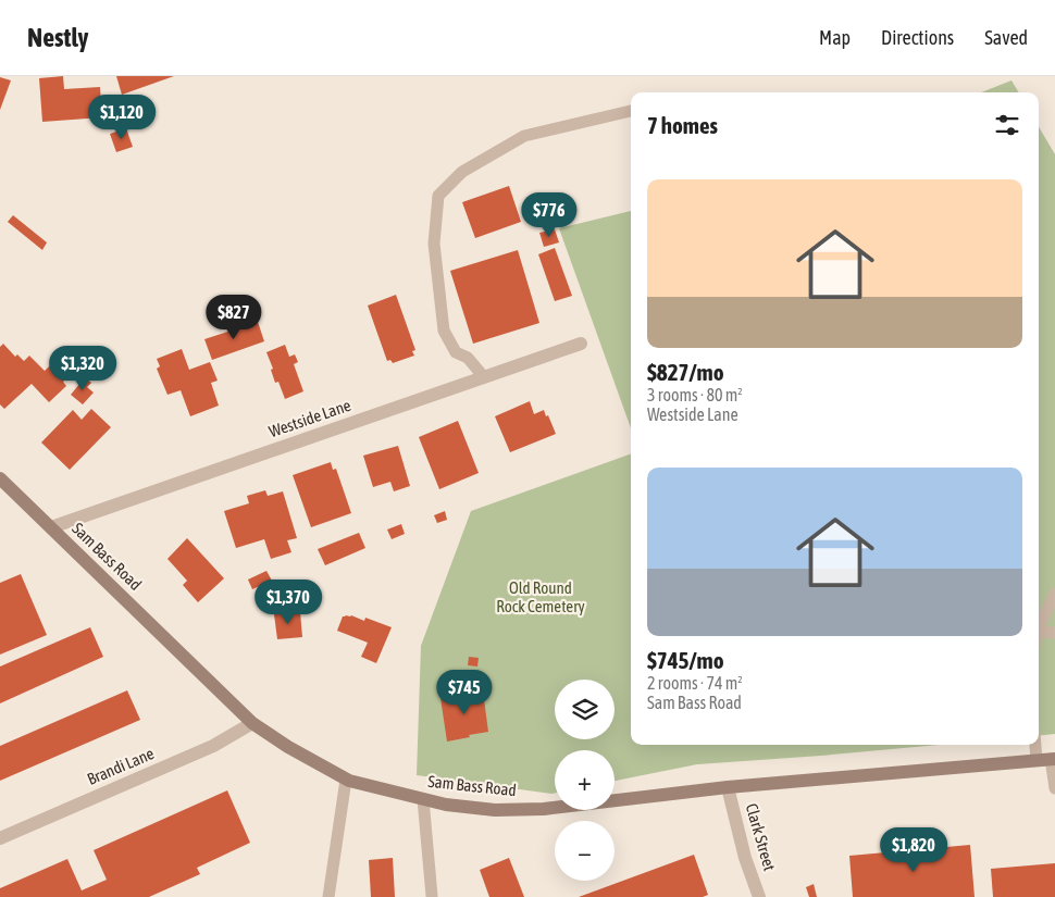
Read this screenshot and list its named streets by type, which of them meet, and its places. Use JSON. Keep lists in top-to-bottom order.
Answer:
{
  "streets": {
    "main road": ["Sam Bass Road"],
    "street": ["Westside Lane", "Brandi Lane", "Clark Street"]
  },
  "crossings": [
    ["Westside Lane", "Sam Bass Road"],
    ["Sam Bass Road", "Brandi Lane"],
    ["Sam Bass Road", "Clark Street"]
  ],
  "parks": ["Old Round Rock Cemetery"],
  "page": {
    "header": "Nestly",
    "nav": ["Map", "Directions", "Saved"],
    "heading": "7 homes",
    "price": [
      "$1,120",
      "$776",
      "$827",
      "$1,320",
      "$1,370",
      "$745",
      "$1,820"
    ],
    "list": [
      {
        "name": "$827/mo",
        "note": "3 rooms · 80 m² · Westside Lane"
      },
      {
        "name": "$745/mo",
        "note": "2 rooms · 74 m² · Sam Bass Road"
      }
    ],
    "map_buttons": ["+", "−"]
  }
}
